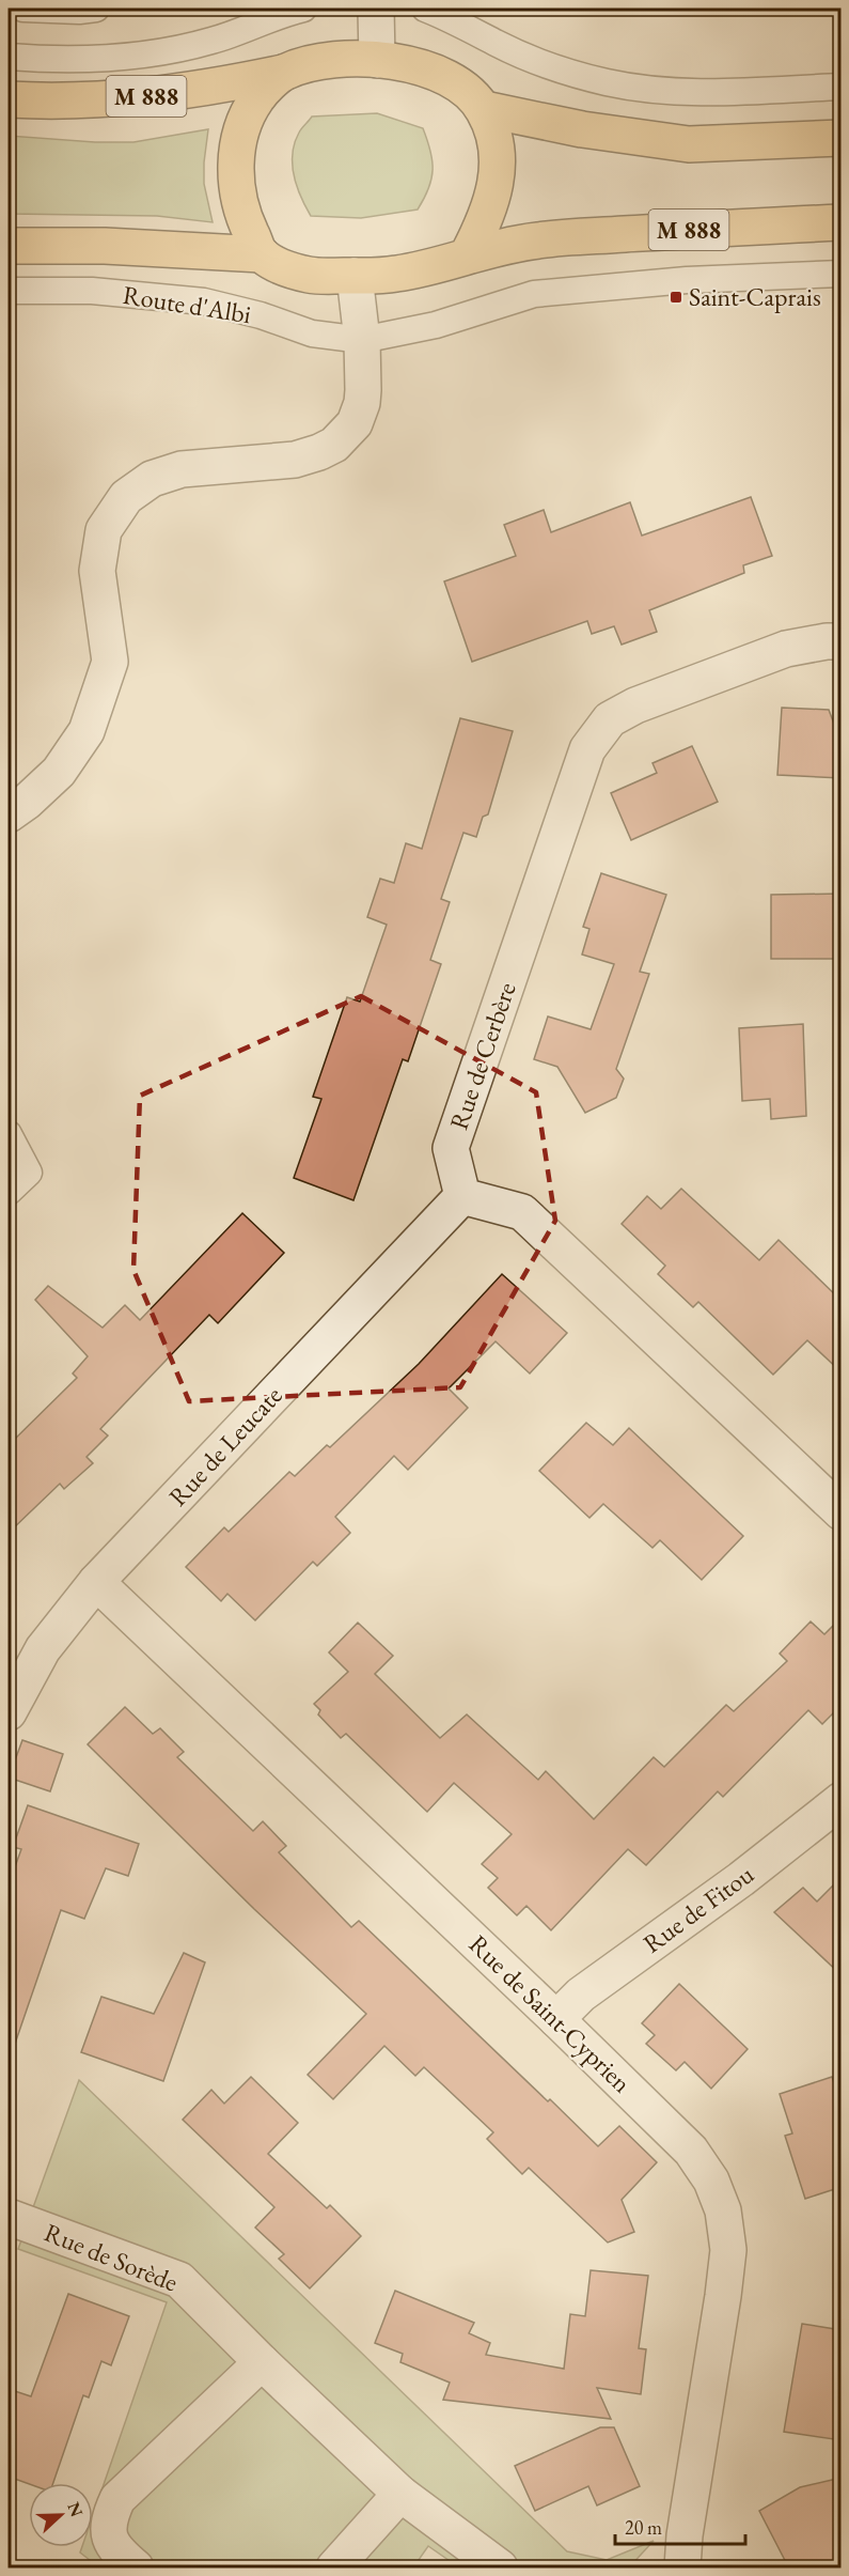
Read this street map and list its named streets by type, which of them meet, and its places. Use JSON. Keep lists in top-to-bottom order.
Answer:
{
  "streets": {
    "main road": ["M 888", "Route d'Albi"],
    "street": [
      "Rue de Cerbère",
      "Rue de Leucate",
      "Rue de Fitou",
      "Rue de Saint-Cyprien",
      "Rue de Sorède"
    ]
  },
  "crossings": [
    ["Rue de Cerbère", "Rue de Leucate"],
    ["Rue de Leucate", "Rue de Saint-Cyprien"],
    ["Rue de Fitou", "Rue de Saint-Cyprien"]
  ],
  "places": {
    "transit": ["Saint-Caprais"]
  },
  "scale_bar": "20 m",
  "north": "right"
}
